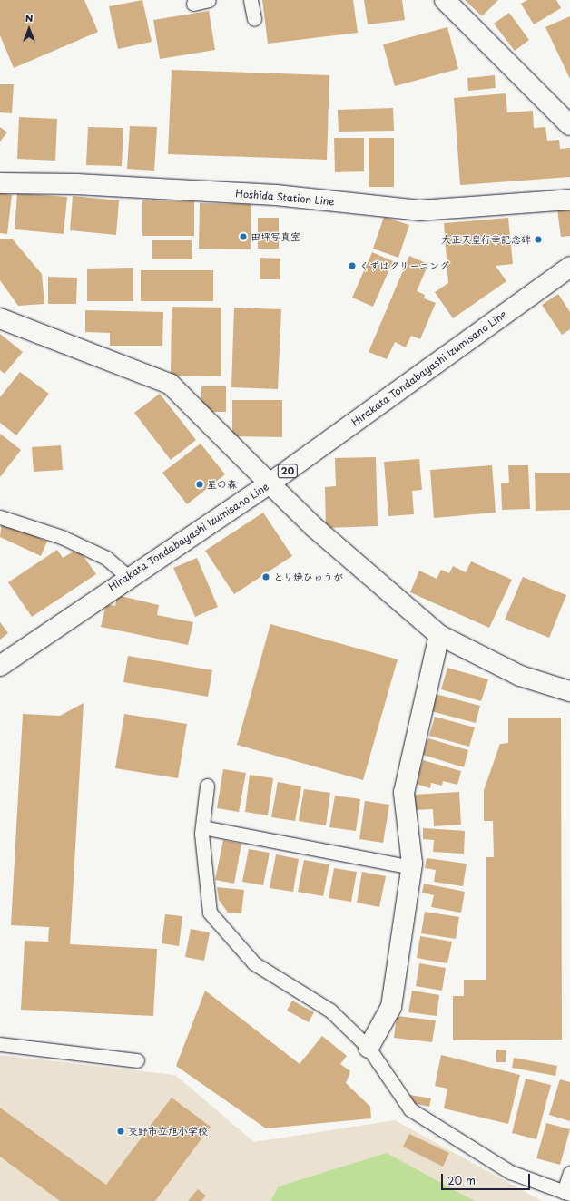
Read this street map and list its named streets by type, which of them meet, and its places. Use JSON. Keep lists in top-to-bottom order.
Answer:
{
  "streets": {
    "street": ["Hoshida Station Line", "Hirakata Tondabayashi Izumisano Line", "20"]
  },
  "places": [
    "田坪写真室",
    "大正天皇行幸記念碑",
    "くずはクリーニング",
    "星の森",
    "とり焼ひゅうが",
    "交野市立旭小学校"
  ],
  "scale_bar": "20 m",
  "north": "top"
}
